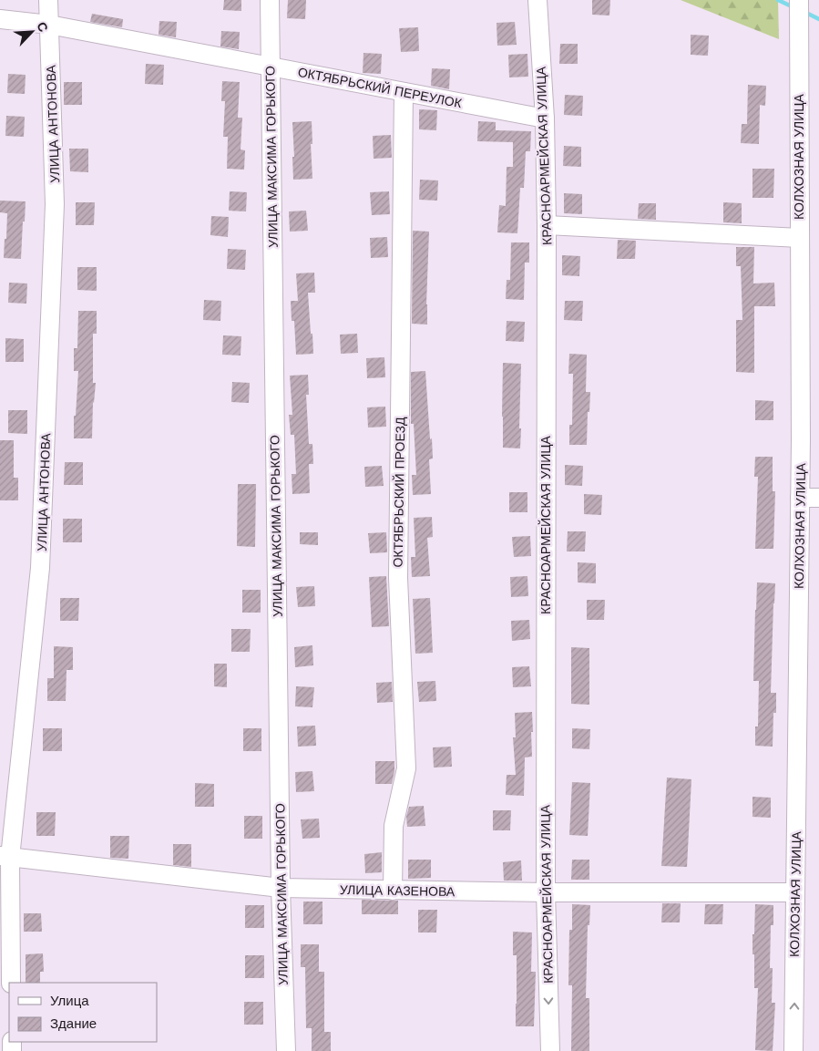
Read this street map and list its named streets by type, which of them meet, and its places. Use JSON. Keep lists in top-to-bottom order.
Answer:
{
  "streets": {
    "street": [
      "ОКТЯБРЬСКИЙ ПЕРЕУЛОК",
      "УЛИЦА АНТОНОВА",
      "КРАСНОАРМЕЙСКАЯ УЛИЦА",
      "УЛИЦА МАКСИМА ГОРЬКОГО",
      "КОЛХОЗНАЯ УЛИЦА",
      "ОКТЯБРЬСКИЙ ПРОЕЗД",
      "УЛИЦА КАЗЕНОВА"
    ]
  },
  "crossings": [
    ["ОКТЯБРЬСКИЙ ПЕРЕУЛОК", "УЛИЦА АНТОНОВА"],
    ["ОКТЯБРЬСКИЙ ПЕРЕУЛОК", "КРАСНОАРМЕЙСКАЯ УЛИЦА"],
    ["ОКТЯБРЬСКИЙ ПЕРЕУЛОК", "УЛИЦА МАКСИМА ГОРЬКОГО"],
    ["ОКТЯБРЬСКИЙ ПЕРЕУЛОК", "ОКТЯБРЬСКИЙ ПРОЕЗД"],
    ["УЛИЦА АНТОНОВА", "УЛИЦА КАЗЕНОВА"],
    ["КРАСНОАРМЕЙСКАЯ УЛИЦА", "УЛИЦА КАЗЕНОВА"],
    ["УЛИЦА МАКСИМА ГОРЬКОГО", "УЛИЦА КАЗЕНОВА"],
    ["КОЛХОЗНАЯ УЛИЦА", "УЛИЦА КАЗЕНОВА"],
    ["ОКТЯБРЬСКИЙ ПРОЕЗД", "УЛИЦА КАЗЕНОВА"]
  ],
  "legend": ["Улица", "Здание"],
  "north": "top right"
}
